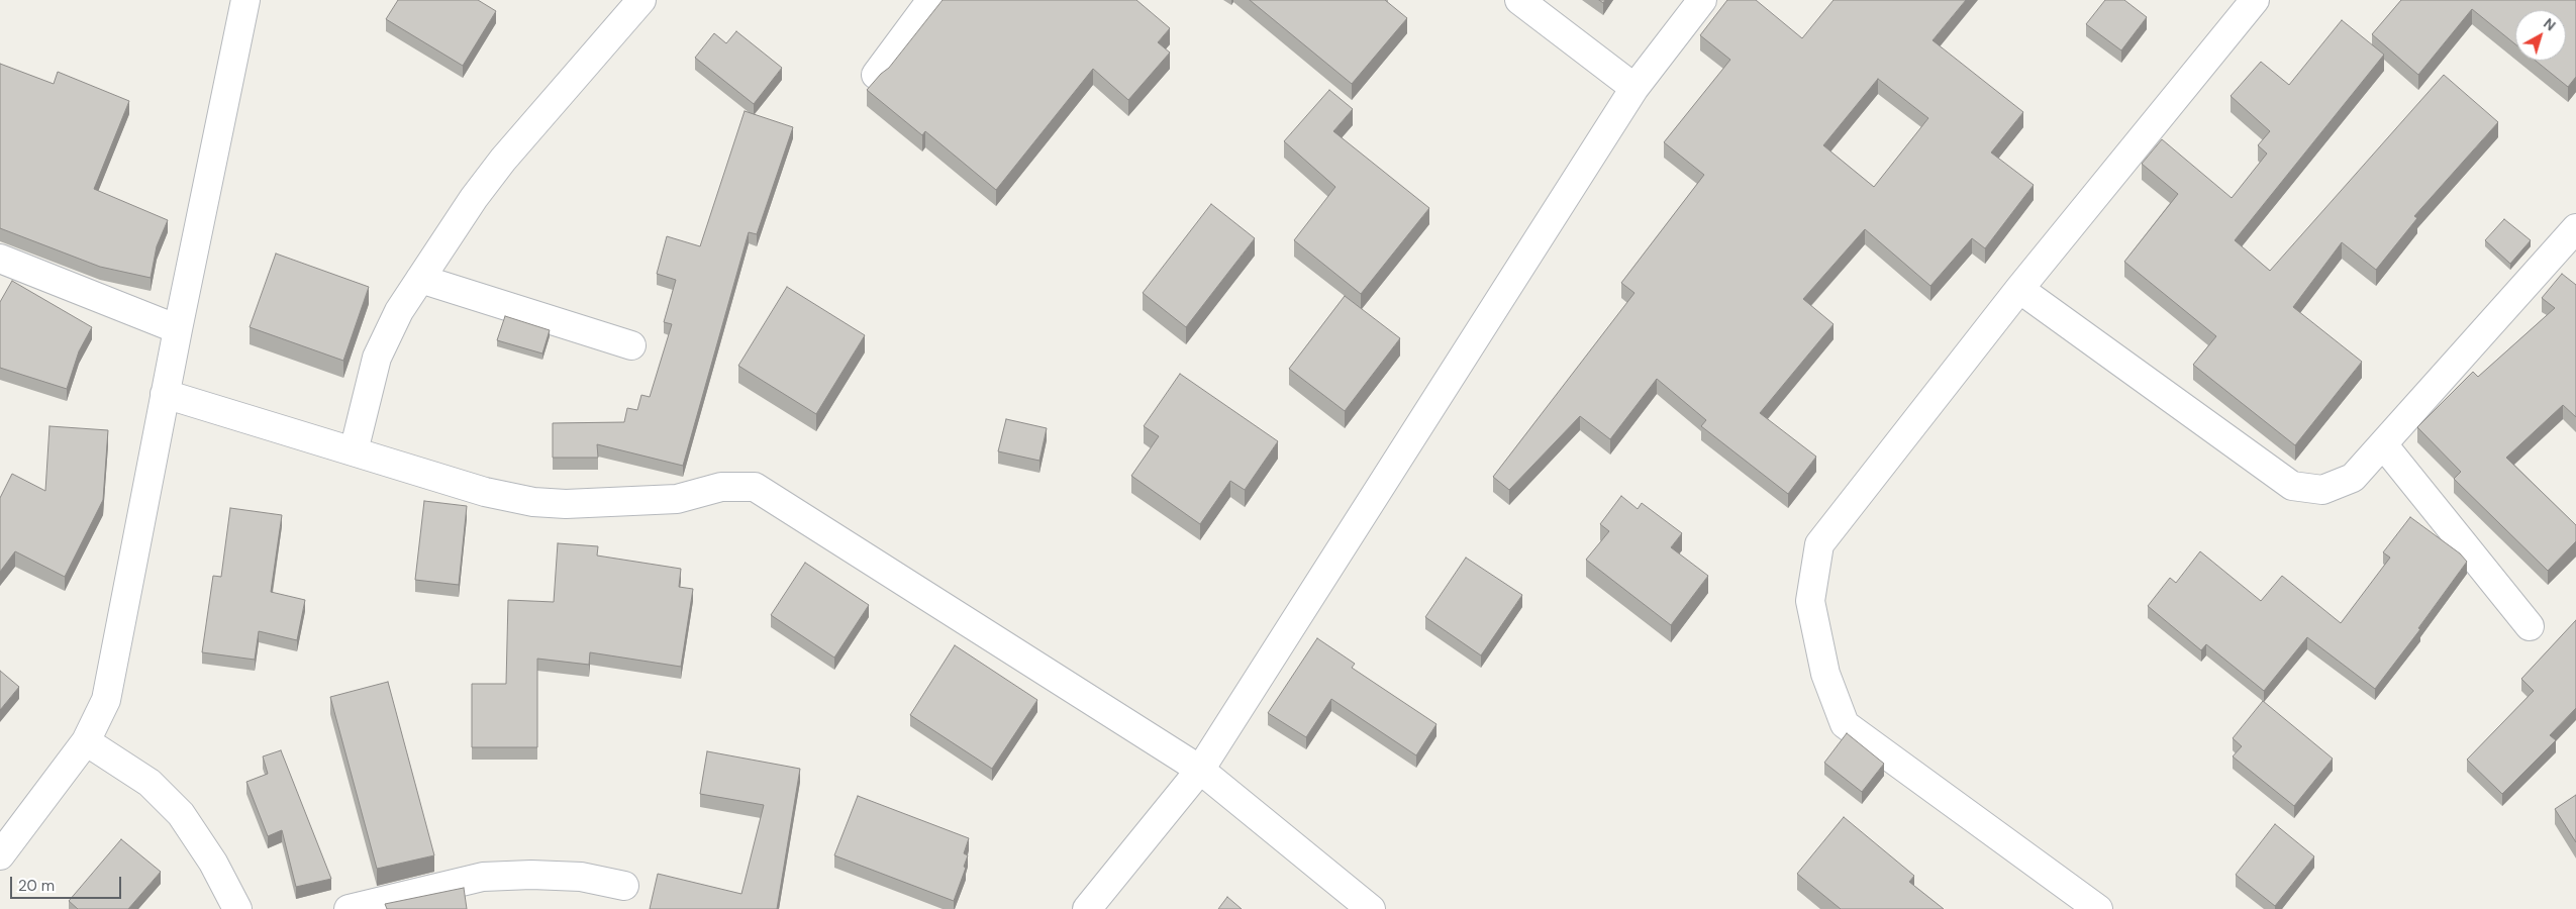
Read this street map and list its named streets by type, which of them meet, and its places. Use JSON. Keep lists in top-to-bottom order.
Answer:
{
  "scale_bar": "20 m",
  "north": "top right"
}
